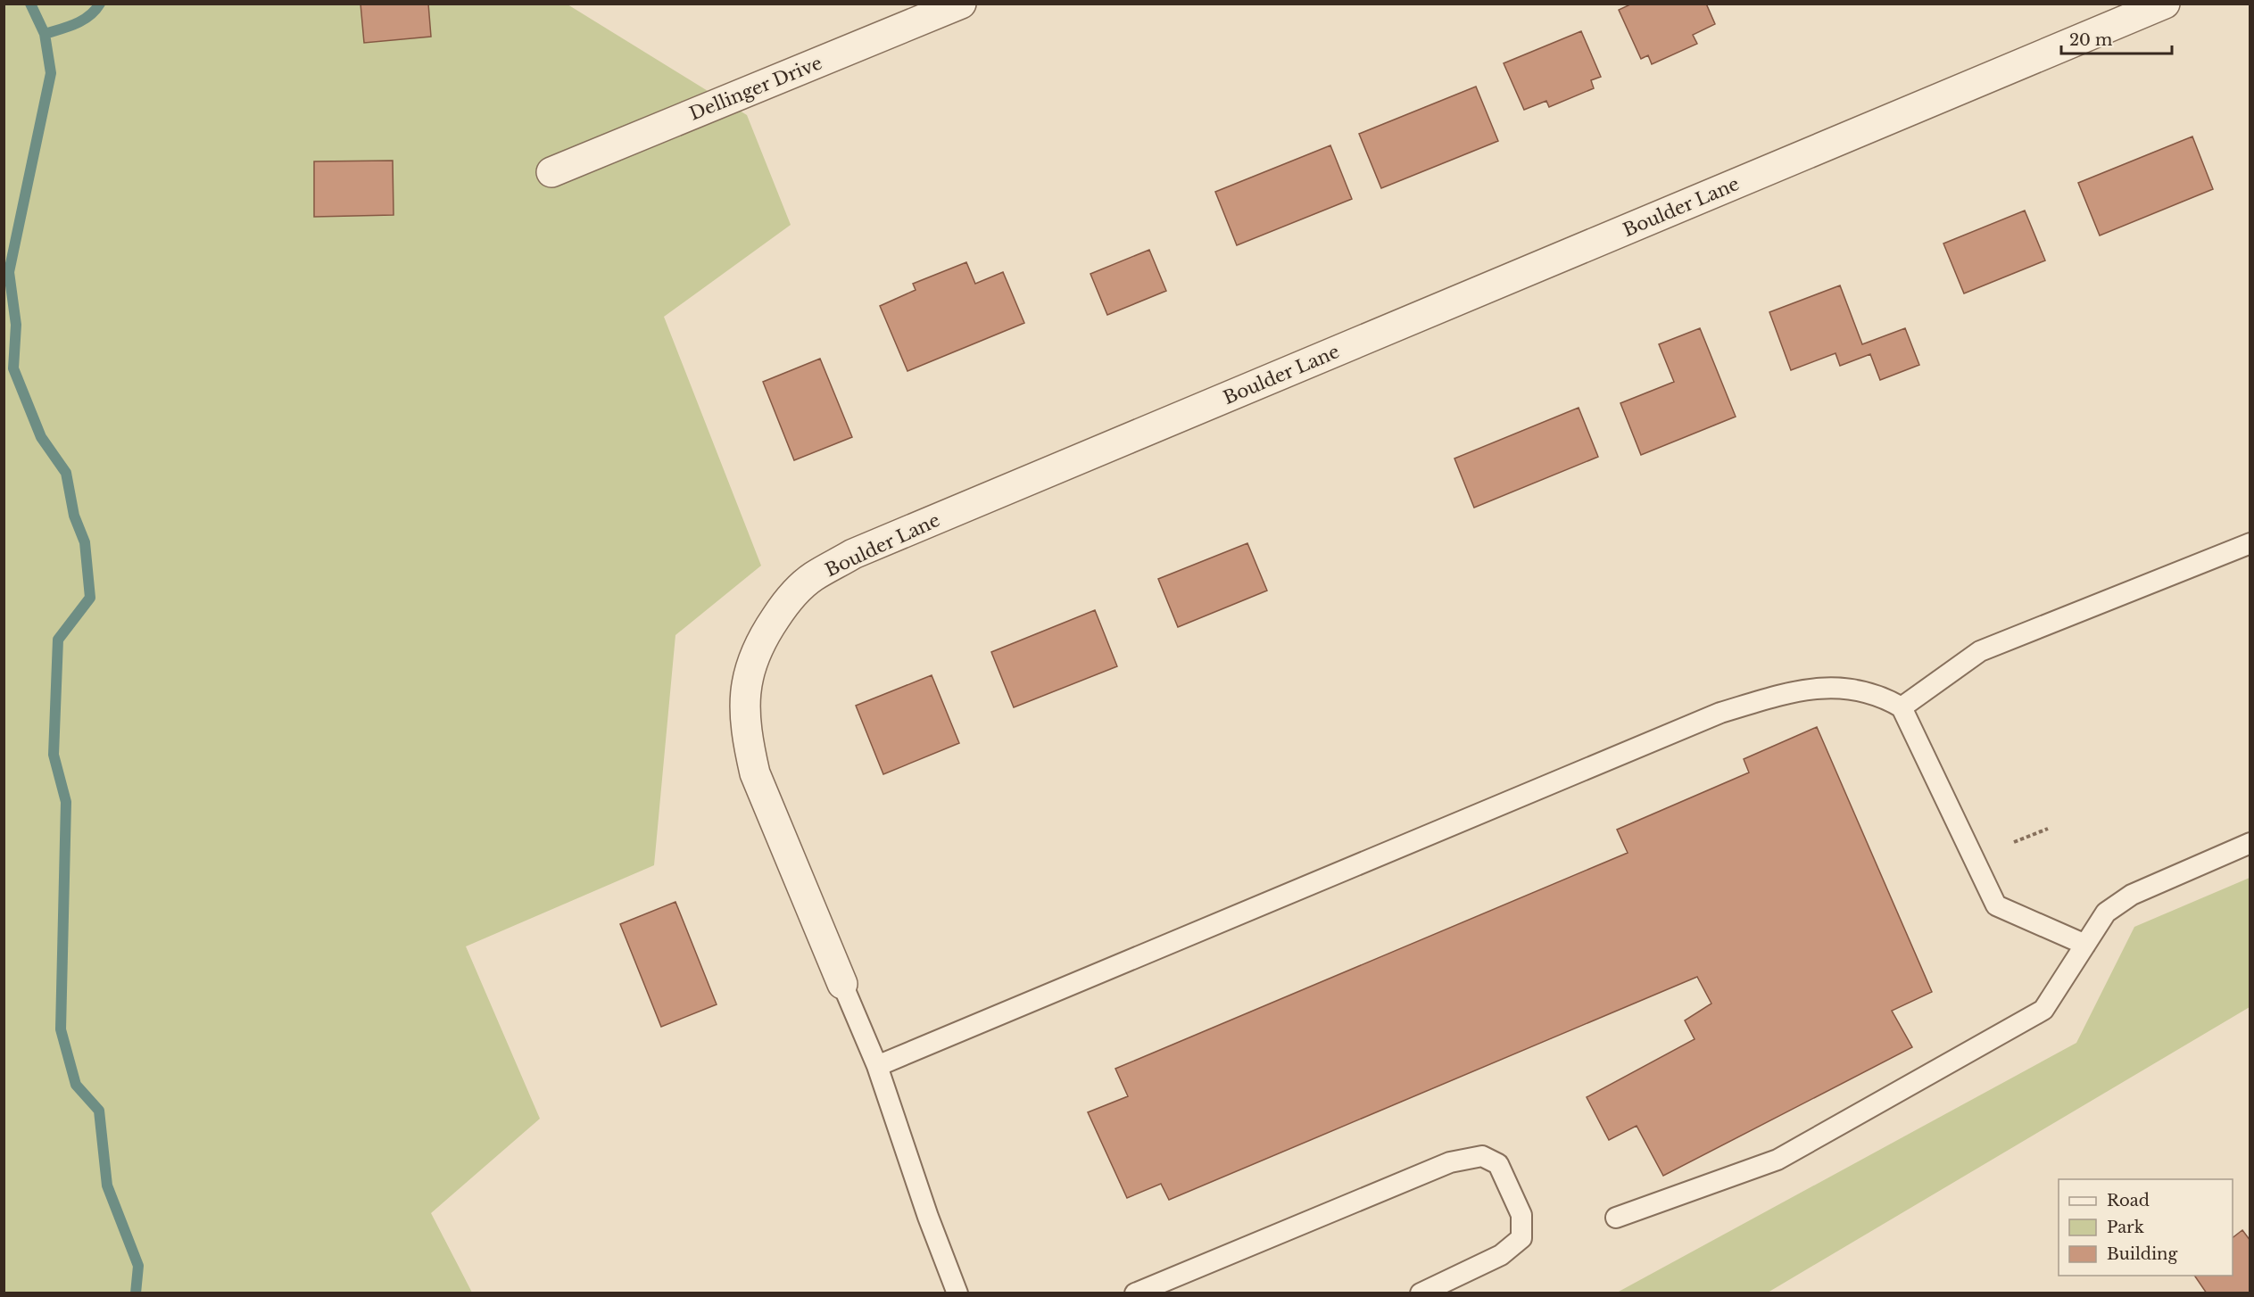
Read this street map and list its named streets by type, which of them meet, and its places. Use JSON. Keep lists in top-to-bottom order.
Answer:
{
  "streets": {
    "street": ["Dellinger Drive", "Boulder Lane"]
  },
  "legend": ["Road", "Park", "Building"],
  "scale_bar": "20 m"
}
